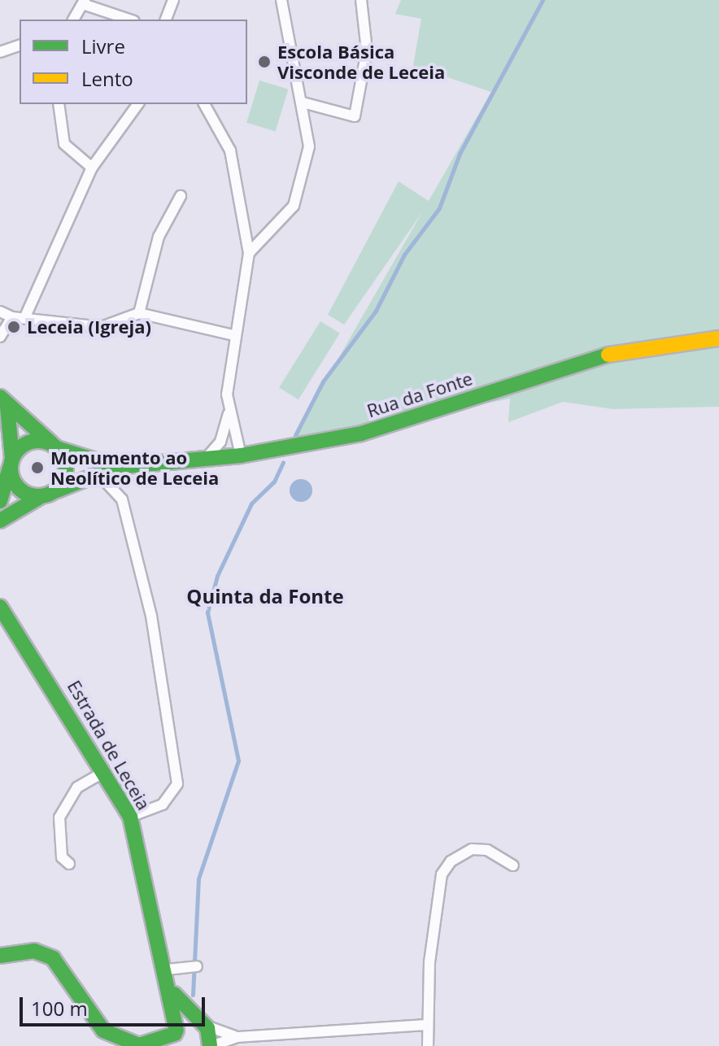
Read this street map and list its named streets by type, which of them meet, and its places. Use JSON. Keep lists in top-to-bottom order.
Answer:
{
  "streets": {
    "main road": ["Rua da Fonte", "Estrada de Leceia"]
  },
  "districts": ["Quinta da Fonte"],
  "places": ["Escola Básica Visconde de Leceia", "Leceia (Igreja)", "Monumento ao Neolítico de Leceia"],
  "legend": ["Livre", "Lento"],
  "scale_bar": "100 m"
}
